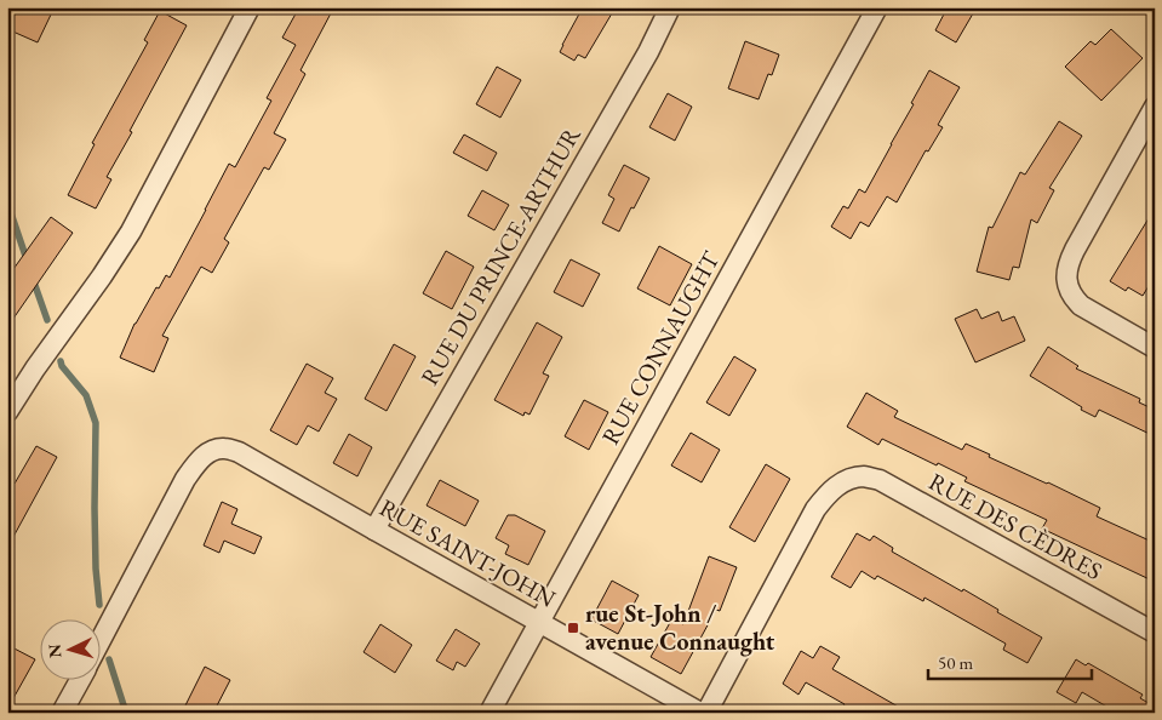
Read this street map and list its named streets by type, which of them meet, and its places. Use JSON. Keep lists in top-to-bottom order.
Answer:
{
  "streets": {
    "street": [
      "RUE DU PRINCE-ARTHUR",
      "RUE CONNAUGHT",
      "RUE DES CÈDRES",
      "RUE SAINT-JOHN"
    ]
  },
  "crossings": [
    ["RUE DU PRINCE-ARTHUR", "RUE SAINT-JOHN"],
    ["RUE CONNAUGHT", "RUE SAINT-JOHN"]
  ],
  "places": {
    "transit": ["rue St-John / avenue Connaught"]
  },
  "scale_bar": "50 m",
  "north": "left"
}
